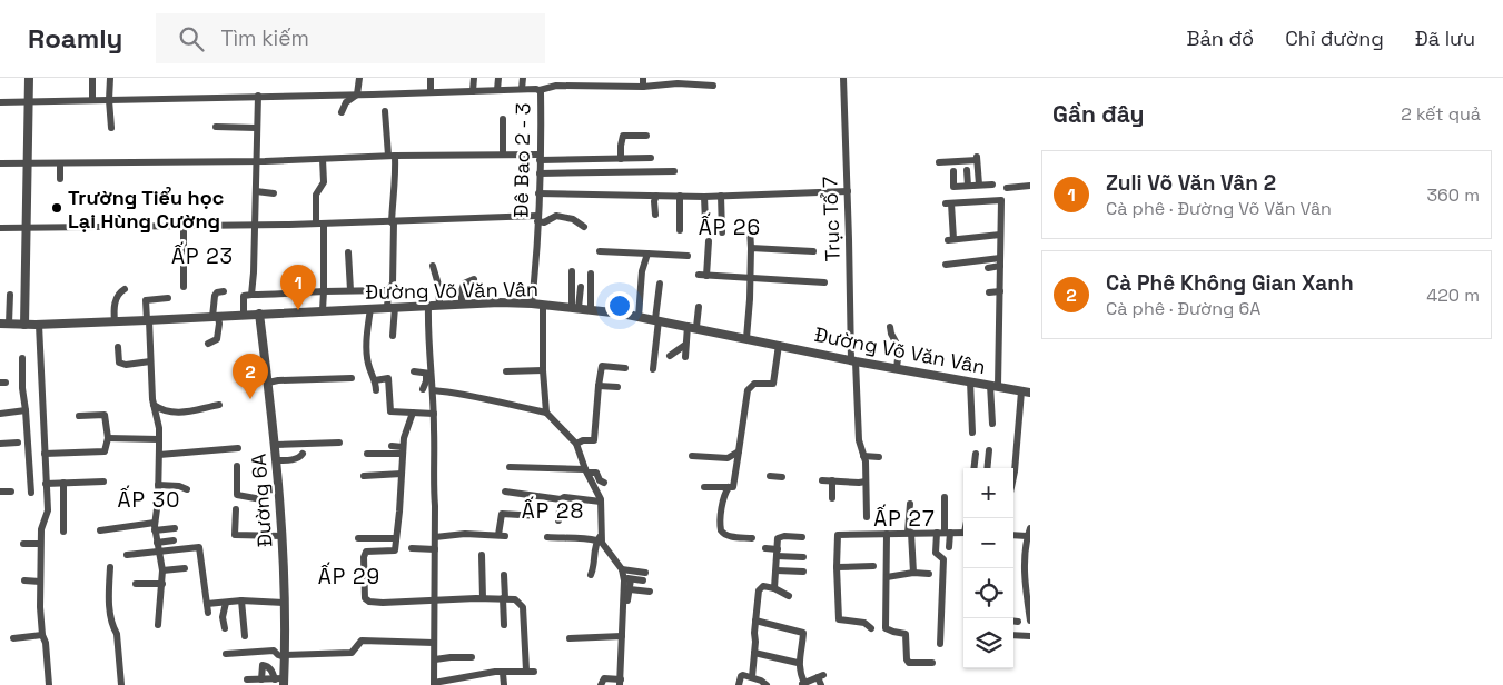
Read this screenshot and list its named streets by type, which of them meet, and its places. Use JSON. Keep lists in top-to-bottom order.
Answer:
{
  "streets": {
    "street": [
      "Đê Bao 2 - 3",
      "Trục Tổ 7",
      "Đường Võ Văn Vân",
      "Đường 6A"
    ]
  },
  "crossings": [
    ["Đê Bao 2 - 3", "Đường Võ Văn Vân"],
    ["Trục Tổ 7", "Đường Võ Văn Vân"],
    ["Đường Võ Văn Vân", "Đường 6A"]
  ],
  "districts": [
    "ẤP 26",
    "ẤP 23",
    "ẤP 30",
    "ẤP 28",
    "ẤP 27",
    "ẤP 29"
  ],
  "places": ["Trường Tiểu học Lại Hùng Cường"],
  "page": {
    "header": "Roamly",
    "search": "Tìm kiếm",
    "nav": ["Bản đồ", "Chỉ đường", "Đã lưu"],
    "heading": ["Gần đây", "2 kết quả"],
    "list": [
      {
        "mark": "1",
        "name": "Zuli Võ Văn Vân 2",
        "note": "Cà phê · Đường Võ Văn Vân",
        "value": "360 m"
      },
      {
        "mark": "2",
        "name": "Cà Phê Không Gian Xanh",
        "note": "Cà phê · Đường 6A",
        "value": "420 m"
      }
    ],
    "pins": ["1", "2"],
    "map_buttons": ["+", "−"]
  }
}
